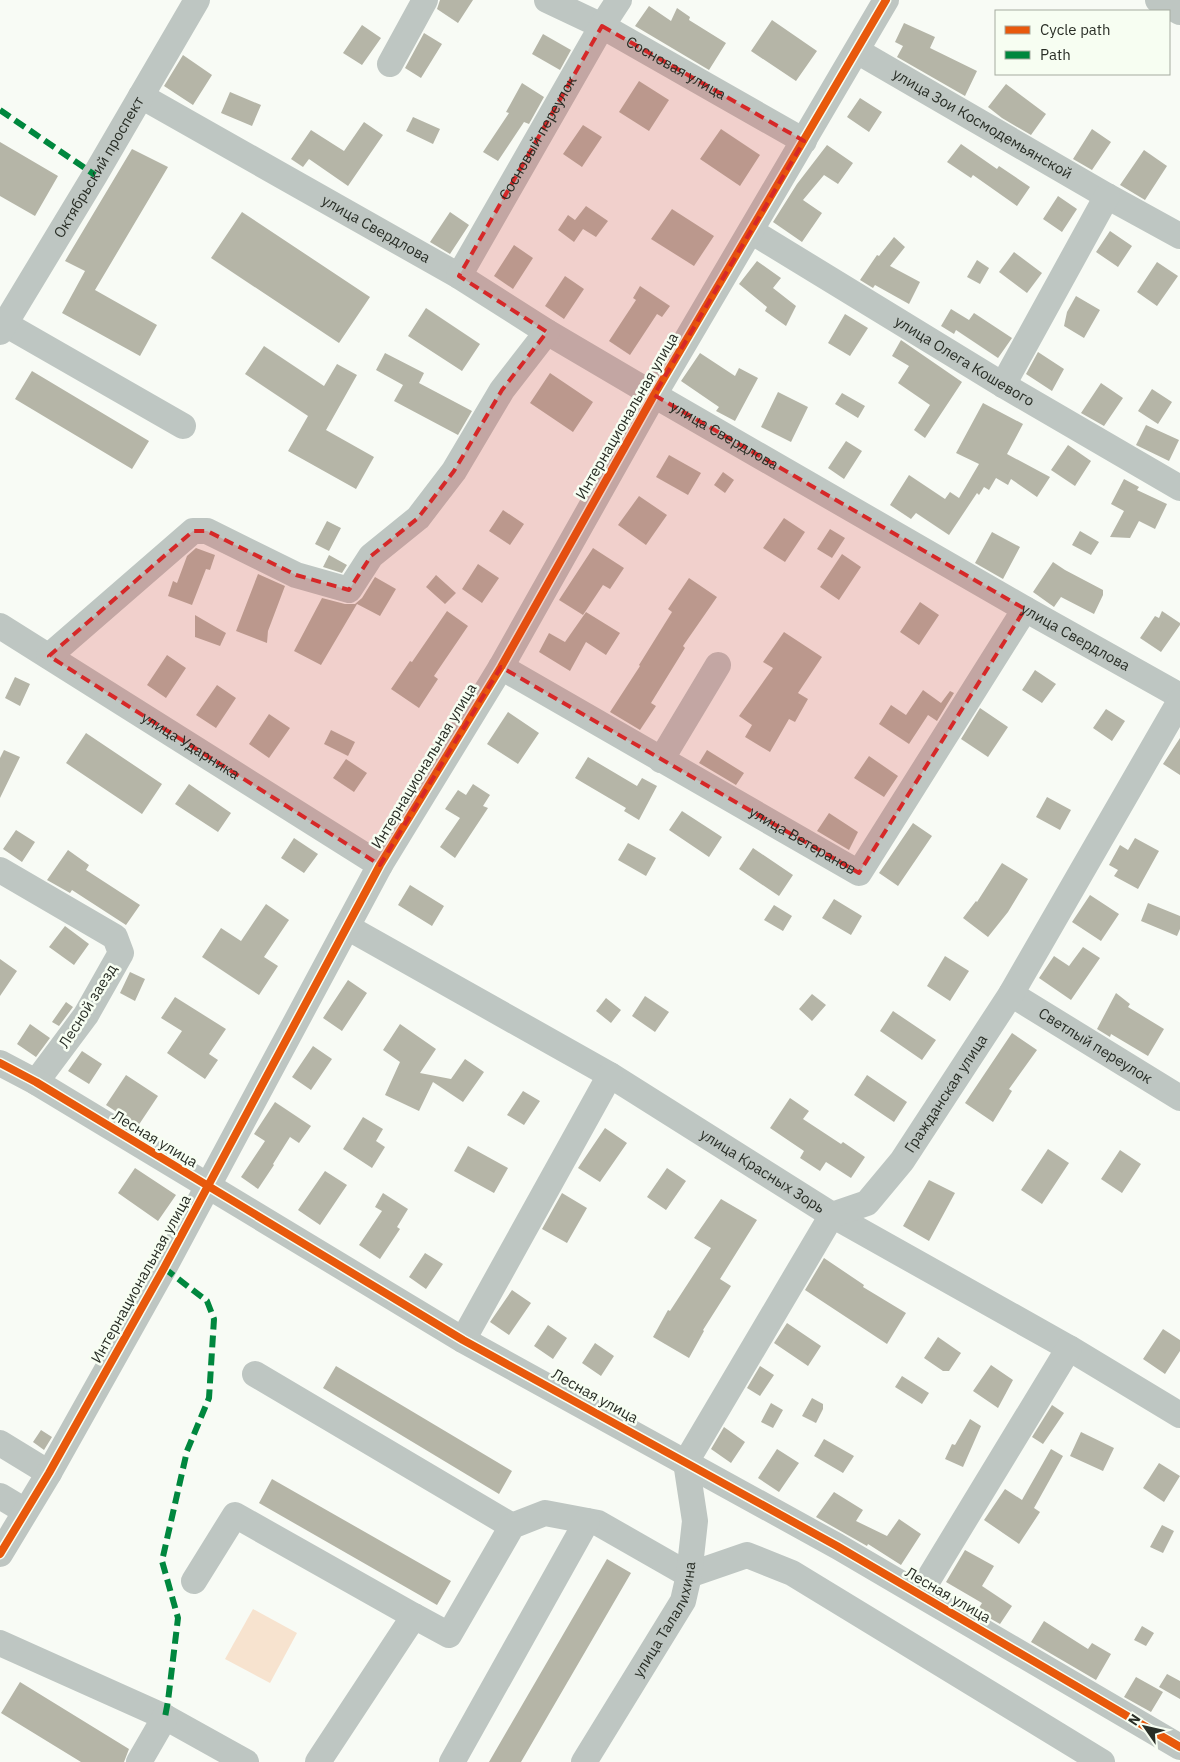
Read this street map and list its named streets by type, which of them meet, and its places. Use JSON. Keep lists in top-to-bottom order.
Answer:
{
  "streets": {
    "street": [
      "Сосновая улица",
      "улица Зои Космодемьянской",
      "Сосновый переулок",
      "Октябрьский проспект",
      "улица Свердлова",
      "улица Олега Кошевого",
      "Интернациональная улица",
      "улица Ударника",
      "улица Ветеранов",
      "Лесной заезд",
      "Светлый переулок",
      "Гражданская улица",
      "Лесная улица",
      "улица Красных Зорь",
      "улица Талалихина"
    ]
  },
  "crossings": [
    ["Сосновая улица", "Сосновый переулок"],
    ["Сосновая улица", "Интернациональная улица"],
    ["улица Зои Космодемьянской", "Интернациональная улица"],
    ["Сосновый переулок", "улица Свердлова"],
    ["Октябрьский проспект", "улица Свердлова"],
    ["улица Свердлова", "Интернациональная улица"],
    ["улица Свердлова", "улица Ветеранов"],
    ["улица Олега Кошевого", "Интернациональная улица"],
    ["Интернациональная улица", "улица Ударника"],
    ["Интернациональная улица", "улица Ветеранов"],
    ["Интернациональная улица", "Лесная улица"],
    ["Интернациональная улица", "улица Красных Зорь"],
    ["Лесной заезд", "Лесная улица"],
    ["Светлый переулок", "Гражданская улица"],
    ["Гражданская улица", "улица Красных Зорь"],
    ["Лесная улица", "улица Красных Зорь"],
    ["Лесная улица", "улица Талалихина"]
  ],
  "legend": ["Cycle path", "Path"],
  "north": "top left"
}
